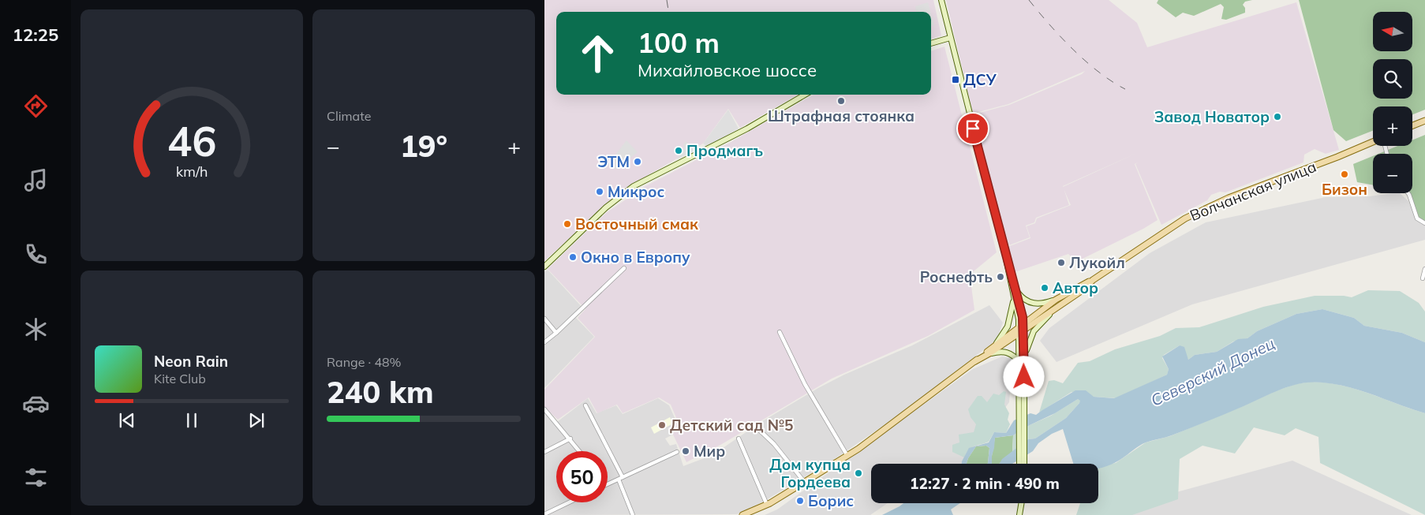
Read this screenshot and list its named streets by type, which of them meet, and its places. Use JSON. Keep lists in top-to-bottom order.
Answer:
{
  "streets": {
    "main road": ["Волчанская улица"]
  },
  "water": ["Северский Донец"],
  "places": {
    "transit": ["ДСУ"],
    "other": [
      "Штрафная стоянка",
      "Завод Новатор",
      "Продмагъ",
      "ЭТМ",
      "Бизон",
      "Микрос",
      "Восточный смак",
      "Окно в Европу",
      "Лукойл",
      "Роснефть",
      "Автор",
      "Детский сад №5",
      "Мир",
      "Дом купца Гордеева",
      "Борис"
    ]
  },
  "north": "left",
  "page": {
    "tabs": "12:25",
    "tile": [
      "Climate",
      ["Range · 48%", "240 km"]
    ],
    "map_buttons": ["+", "−"],
    "turn": ["100 m", "Михайловское шоссе"],
    "heat": ["−", "19°", "+"],
    "song": ["Neon Rain", "Kite Club"],
    "limit": "50",
    "trip": "12:27 · 2 min · 490 m",
    "gauge": ["46", "km/h"]
  }
}
